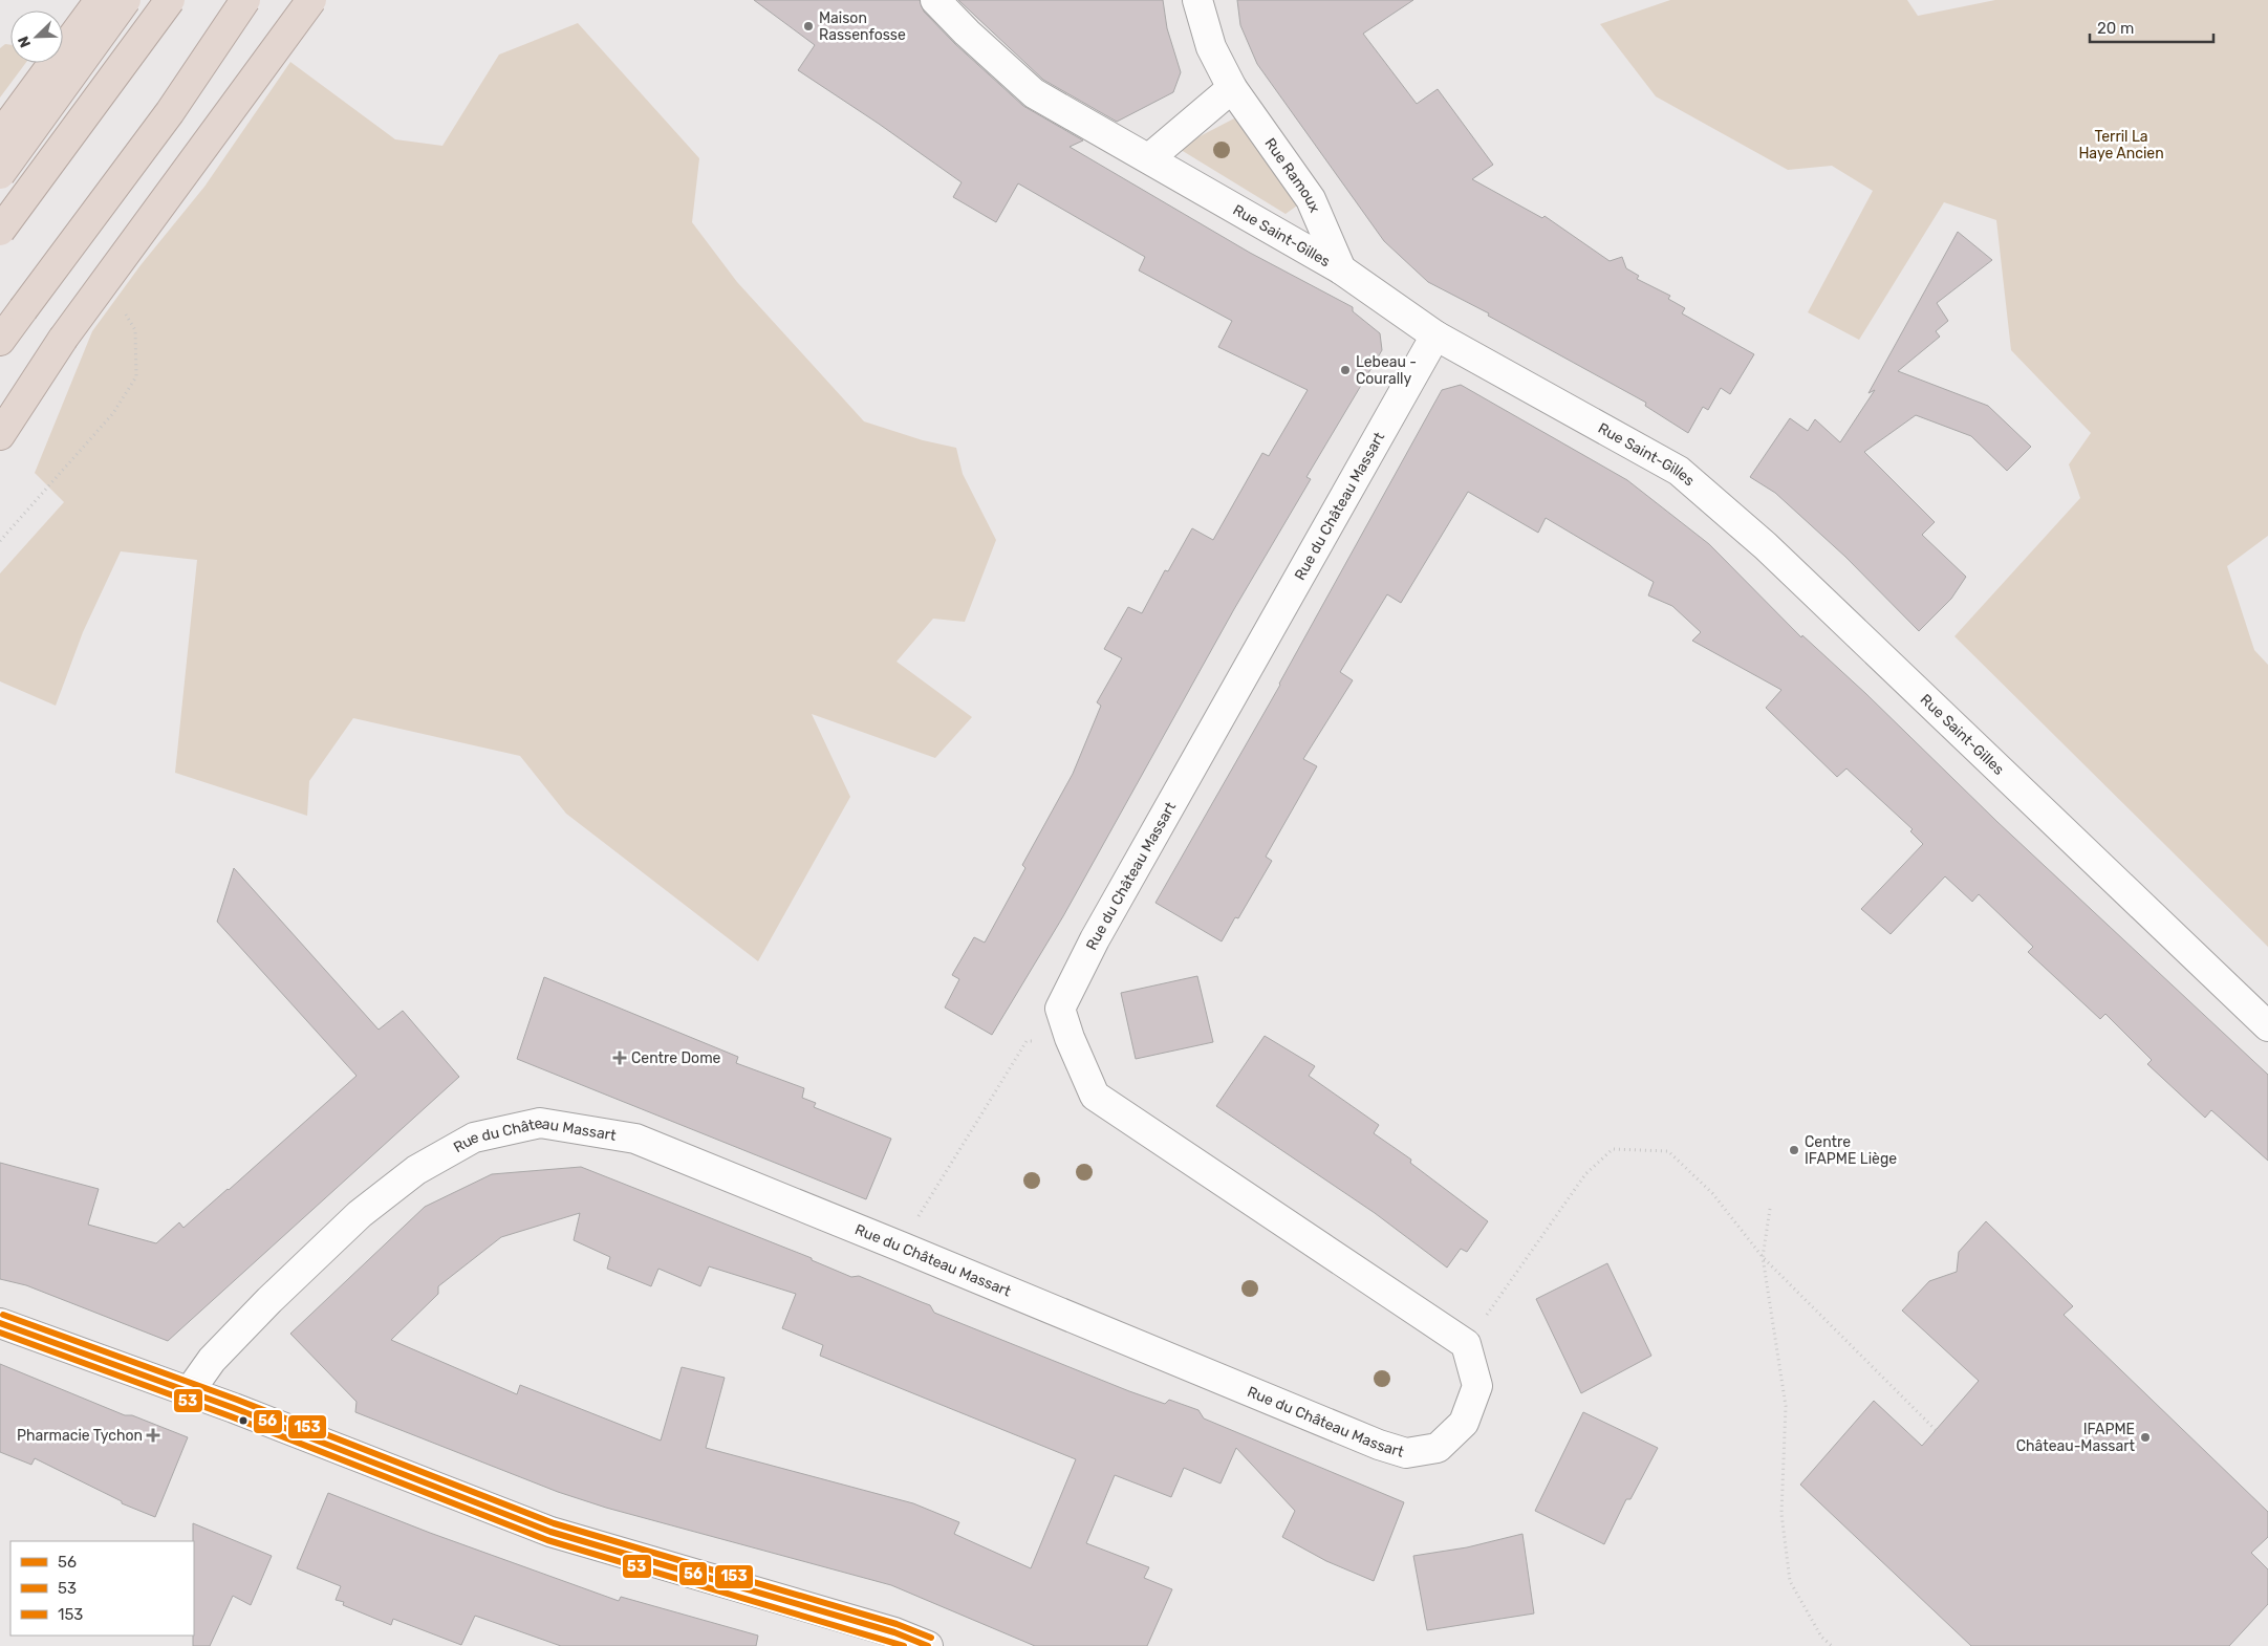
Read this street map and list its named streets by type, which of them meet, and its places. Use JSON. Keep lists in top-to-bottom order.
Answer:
{
  "streets": {
    "street": ["Rue Ramoux", "Rue Saint-Gilles", "Rue du Château Massart"]
  },
  "crossings": [
    ["Rue Ramoux", "Rue Saint-Gilles"],
    ["Rue Saint-Gilles", "Rue du Château Massart"]
  ],
  "parks": ["Terril La Haye Ancien"],
  "places": {
    "other": [
      "Maison Rassenfosse",
      "Lebeau - Courally",
      "Centre IFAPME Liège",
      "IFAPME Château-Massart"
    ],
    "health": ["Centre Dome", "Pharmacie Tychon"]
  },
  "lines": ["transit line 153", "transit line 56", "transit line 53"],
  "legend": ["56", "53", "153"],
  "scale_bar": "20 m",
  "north": "bottom left"
}
